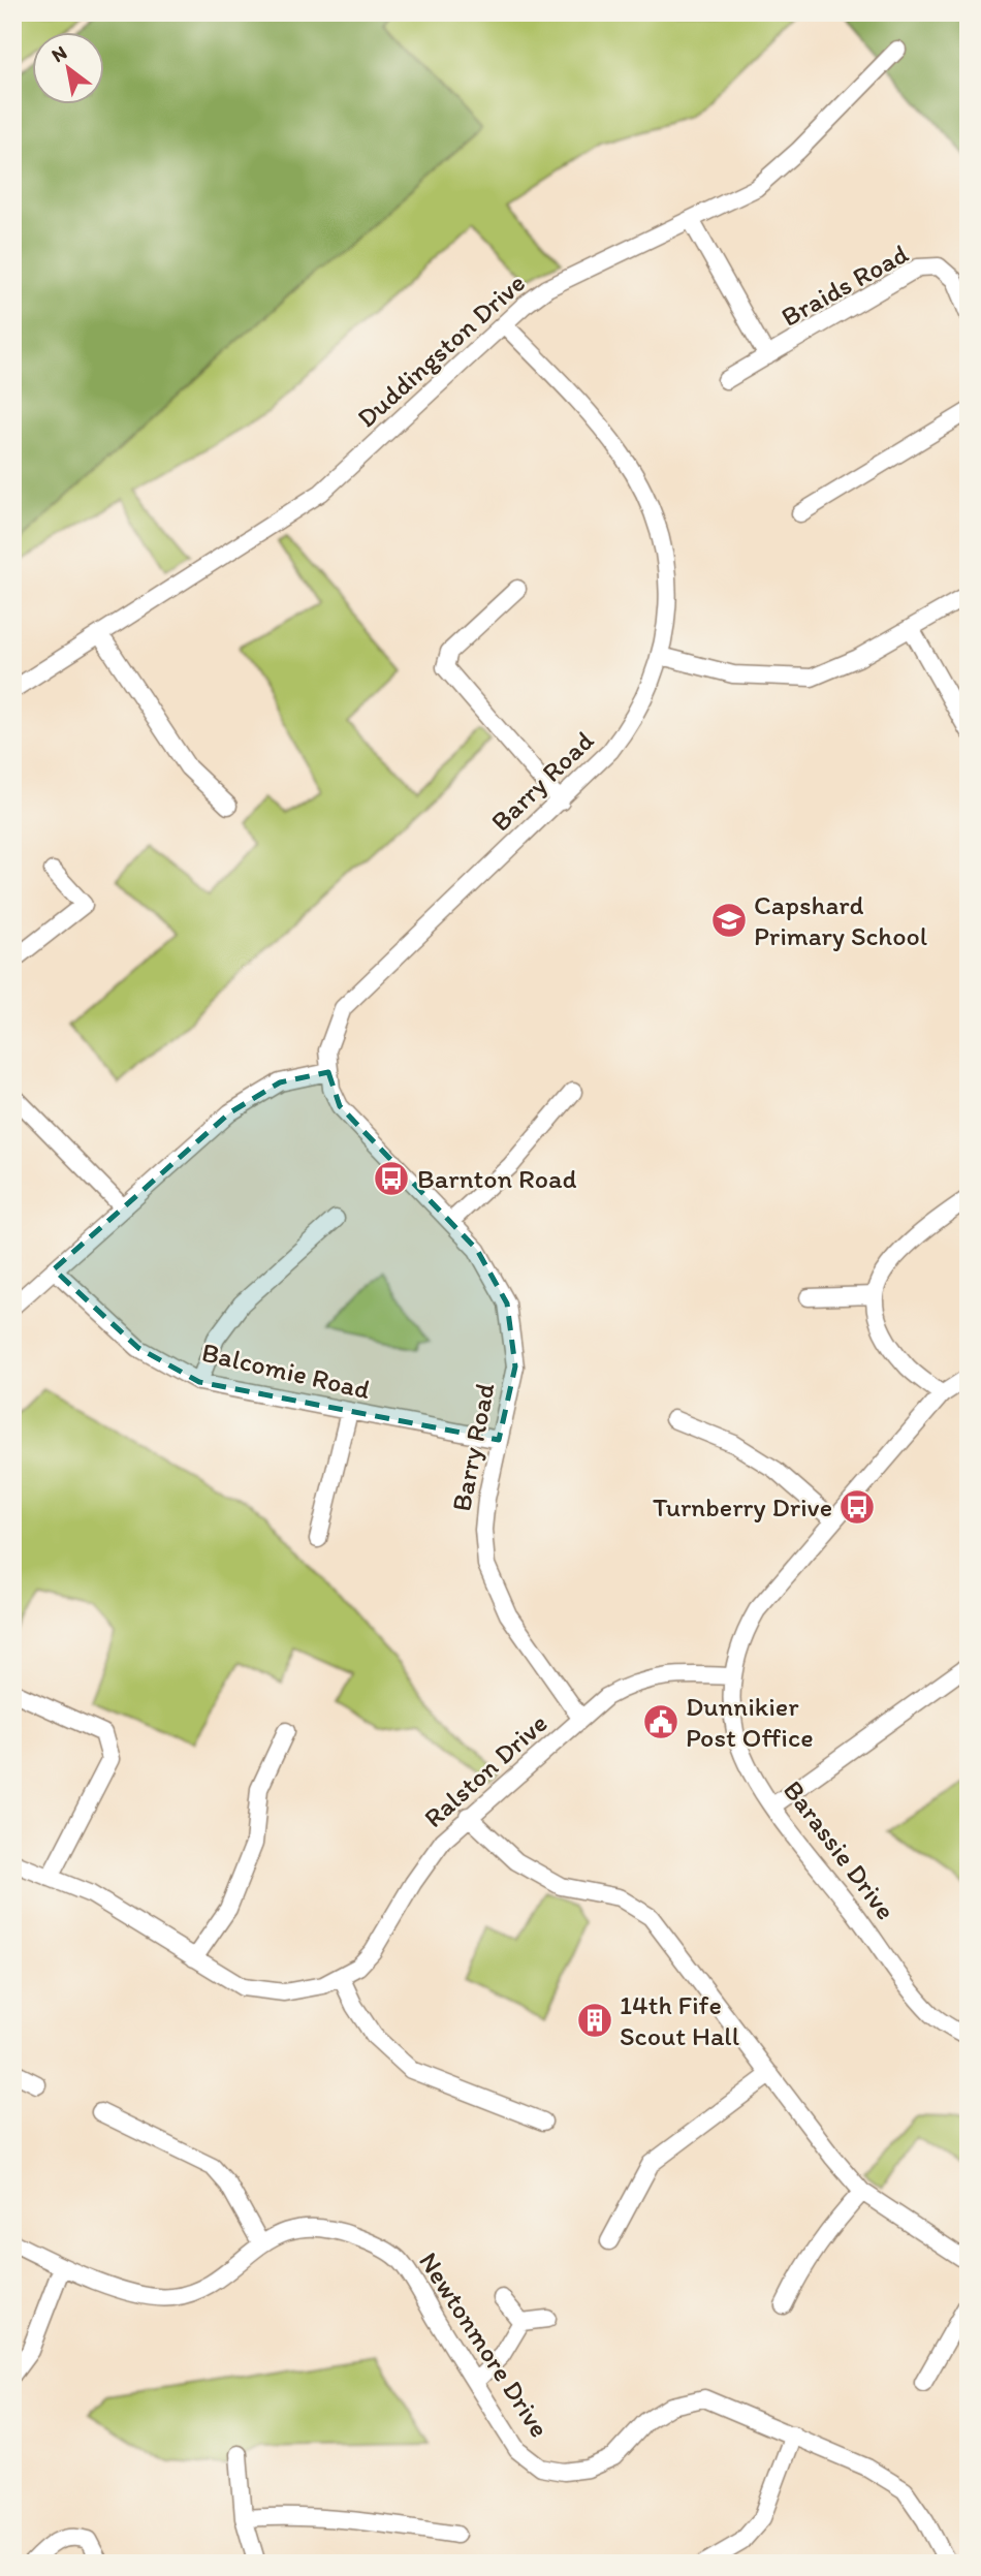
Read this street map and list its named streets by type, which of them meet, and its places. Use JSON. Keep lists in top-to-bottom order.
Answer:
{
  "streets": {
    "street": [
      "Braids Road",
      "Duddingston Drive",
      "Barry Road",
      "Balcomie Road",
      "Ralston Drive",
      "Barassie Drive",
      "Newtonmore Drive"
    ]
  },
  "crossings": [
    ["Duddingston Drive", "Barry Road"],
    ["Barry Road", "Balcomie Road"],
    ["Barry Road", "Ralston Drive"],
    ["Ralston Drive", "Barassie Drive"]
  ],
  "places": {
    "school or university": ["Capshard Primary School"],
    "bus stop": ["Barnton Road", "Turnberry Drive"],
    "public building": ["Dunnikier Post Office"],
    "building": ["14th Fife Scout Hall"]
  },
  "north": "top left"
}
